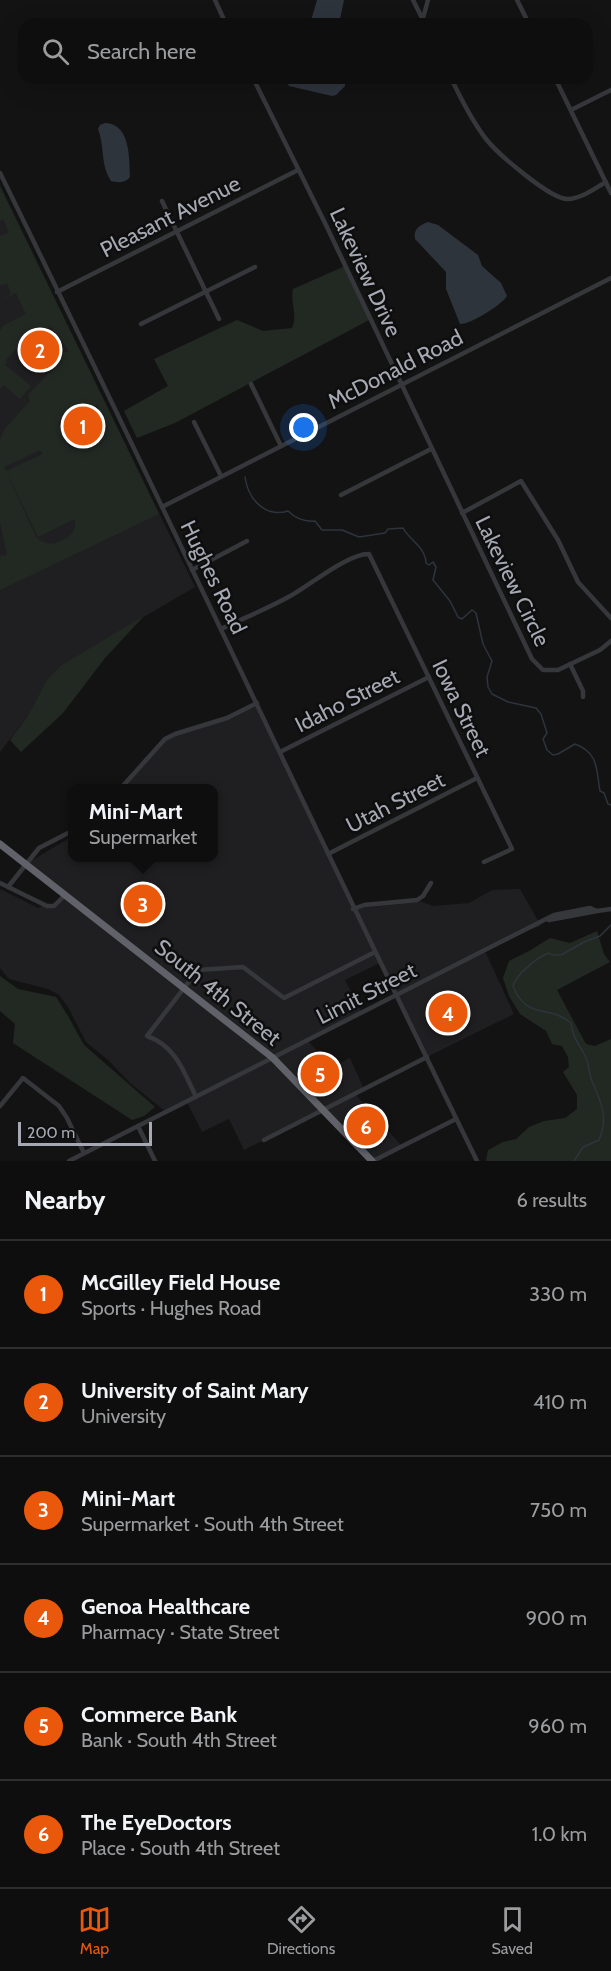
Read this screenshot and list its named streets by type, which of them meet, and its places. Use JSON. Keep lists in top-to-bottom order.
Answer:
{
  "streets": {
    "highway": ["South 4th Street"],
    "street": [
      "Pleasant Avenue",
      "Lakeview Drive",
      "McDonald Road",
      "Hughes Road",
      "Lakeview Circle",
      "Idaho Street",
      "Iowa Street",
      "Utah Street",
      "Limit Street"
    ]
  },
  "crossings": [
    ["Pleasant Avenue", "Lakeview Drive"],
    ["Pleasant Avenue", "Hughes Road"],
    ["Lakeview Drive", "McDonald Road"],
    ["Lakeview Drive", "Lakeview Circle"],
    ["McDonald Road", "Hughes Road"],
    ["Hughes Road", "Idaho Street"],
    ["Hughes Road", "Iowa Street"],
    ["Hughes Road", "Utah Street"],
    ["Hughes Road", "Limit Street"],
    ["Idaho Street", "Iowa Street"],
    ["Iowa Street", "Utah Street"],
    ["South 4th Street", "Limit Street"]
  ],
  "scale_bar": "200 m",
  "page": {
    "search": "Search here",
    "pins": [
      "2",
      "1",
      "3",
      "4",
      "5",
      "6"
    ],
    "popup": ["Mini-Mart", "Supermarket"],
    "scale": "200 m",
    "heading": ["Nearby", "6 results"],
    "list": [
      {
        "mark": "1",
        "name": "McGilley Field House",
        "note": "Sports · Hughes Road",
        "value": "330 m"
      },
      {
        "mark": "2",
        "name": "University of Saint Mary",
        "note": "University",
        "value": "410 m"
      },
      {
        "mark": "3",
        "name": "Mini-Mart",
        "note": "Supermarket · South 4th Street",
        "value": "750 m"
      },
      {
        "mark": "4",
        "name": "Genoa Healthcare",
        "note": "Pharmacy · State Street",
        "value": "900 m"
      },
      {
        "mark": "5",
        "name": "Commerce Bank",
        "note": "Bank · South 4th Street",
        "value": "960 m"
      },
      {
        "mark": "6",
        "name": "The EyeDoctors",
        "note": "Place · South 4th Street",
        "value": "1.0 km"
      }
    ],
    "nav": ["Map", "Directions", "Saved"]
  }
}
